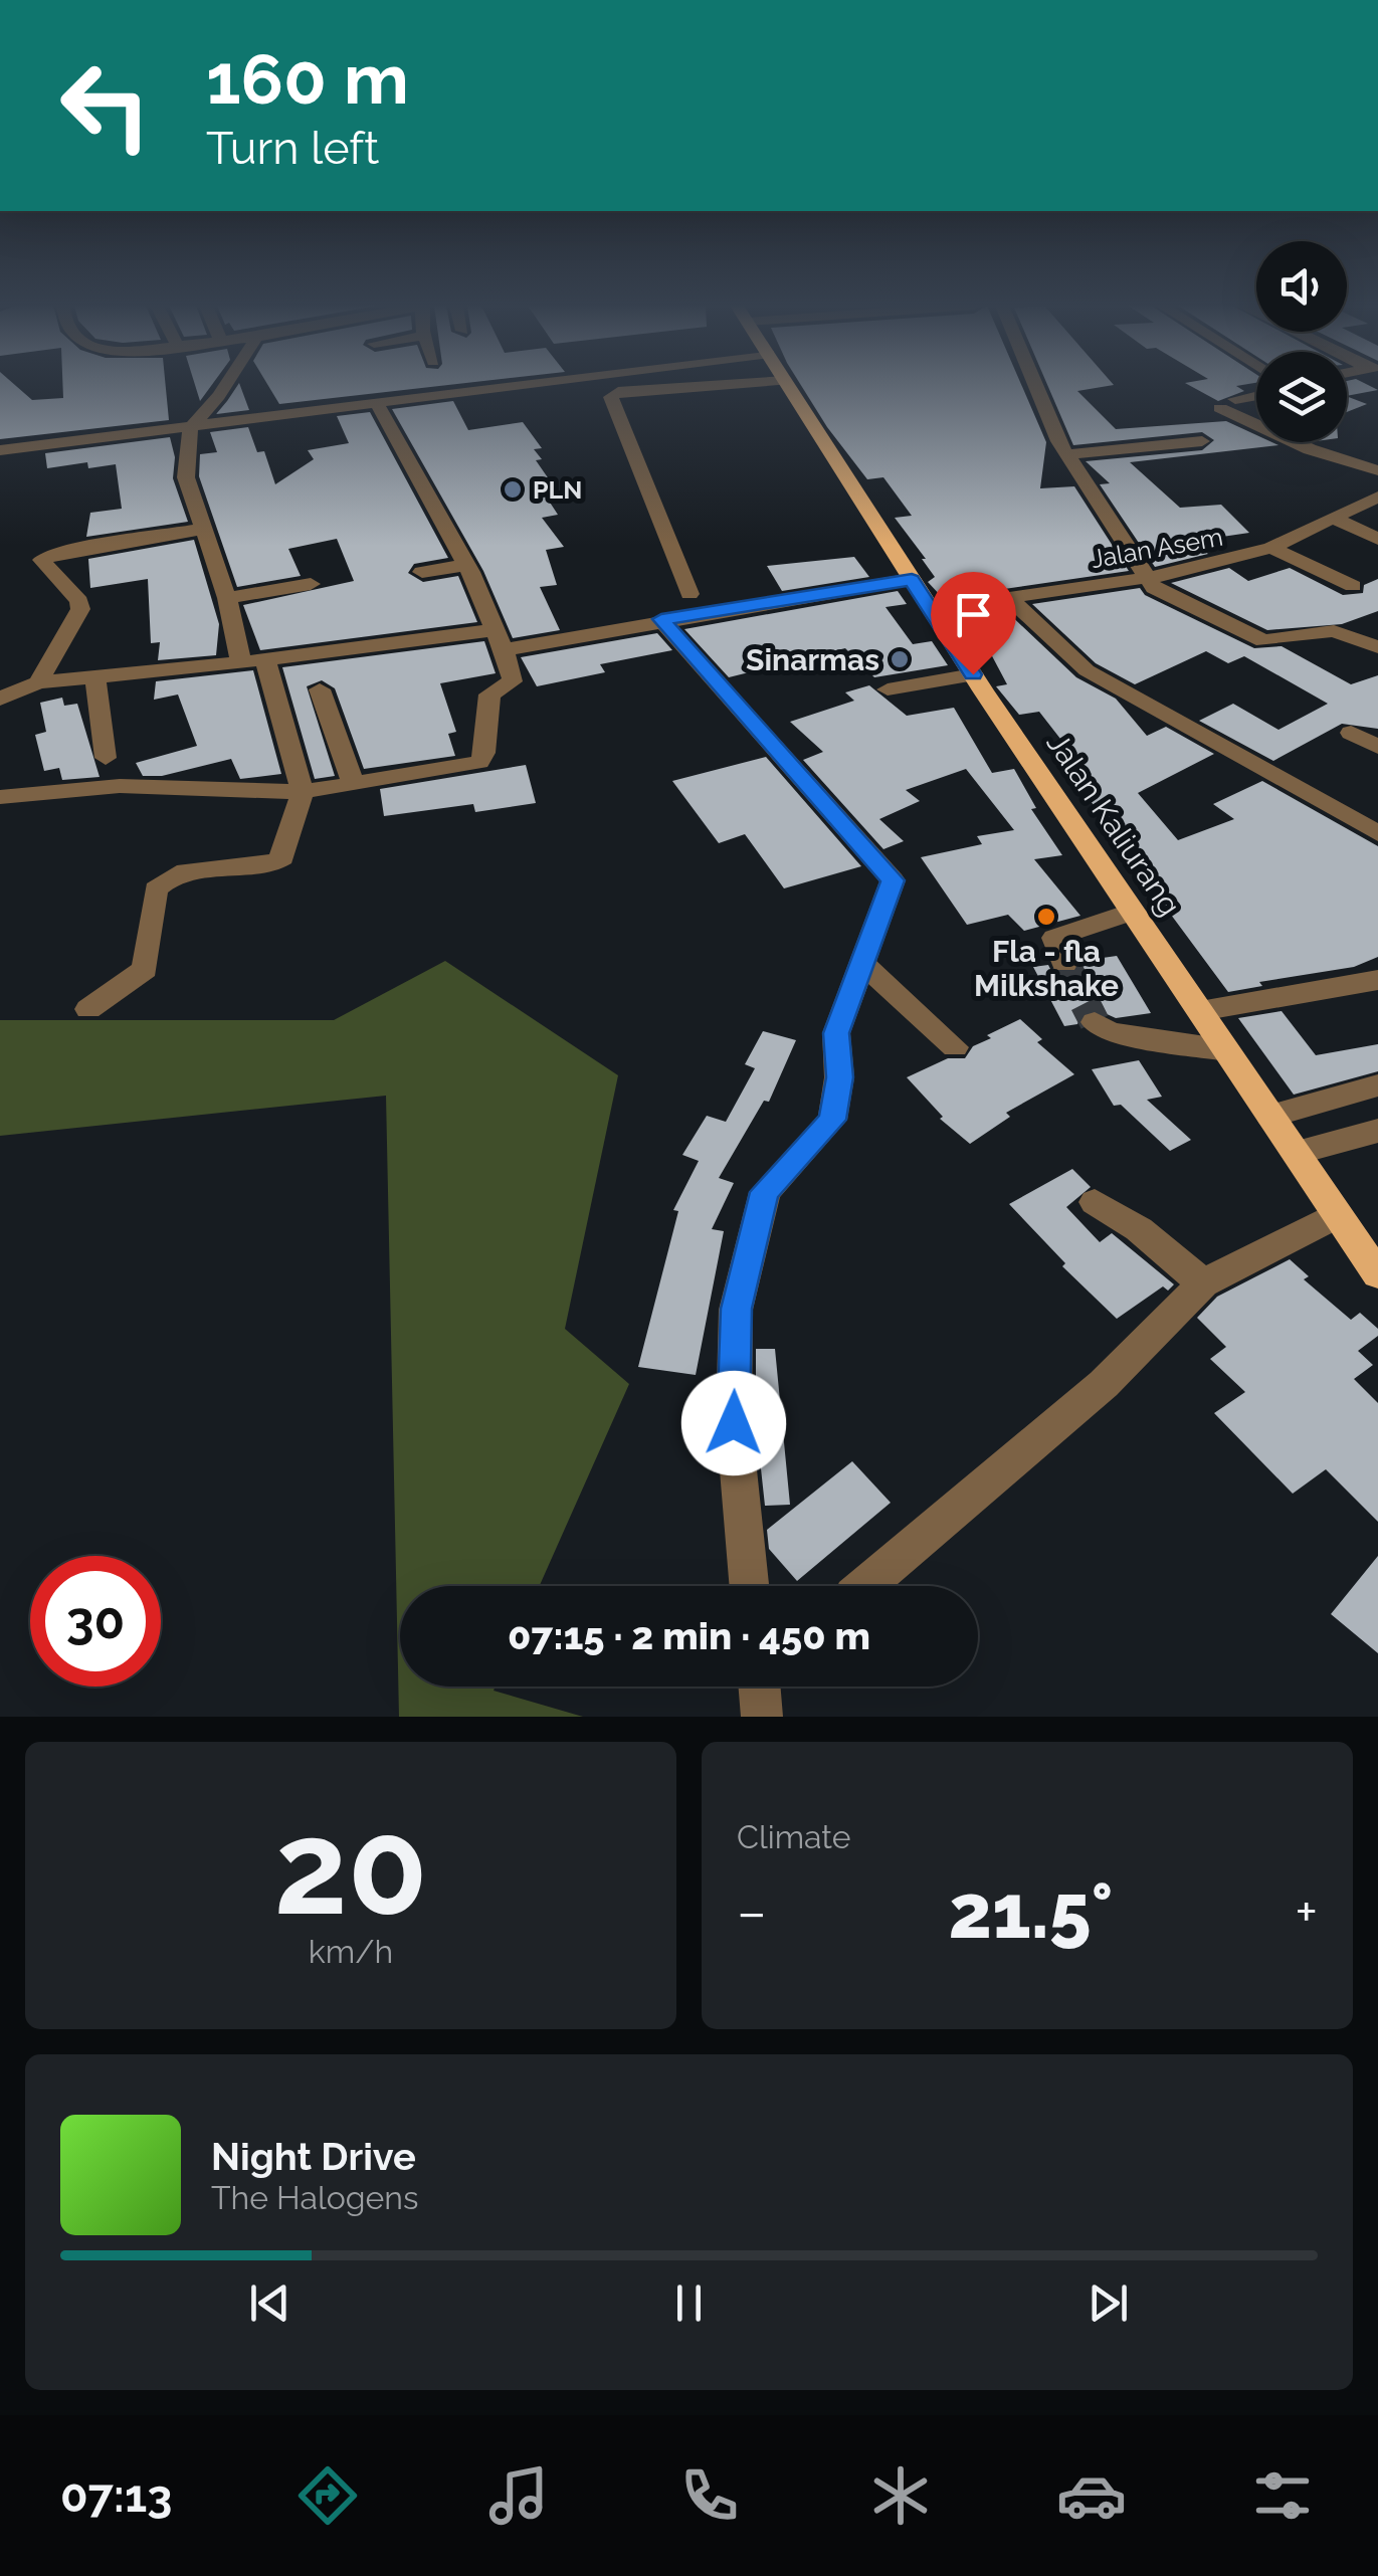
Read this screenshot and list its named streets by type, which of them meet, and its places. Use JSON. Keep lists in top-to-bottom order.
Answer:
{
  "streets": {
    "main road": ["Jalan Kaliurang"],
    "street": ["Jalan Asem"]
  },
  "crossings": [
    ["Jalan Asem", "Jalan Kaliurang"]
  ],
  "places": ["PLN", "Sinarmas", "Fla - fla Milkshake"],
  "page": {
    "turn": ["160 m", "Turn left"],
    "limit": "30",
    "trip": "07:15 · 2 min · 450 m",
    "tile": [
      ["20", "km/h"],
      "Climate"
    ],
    "heat": ["−", "21.5°", "+"],
    "song": ["Night Drive", "The Halogens"],
    "tabs": "07:13"
  }
}
